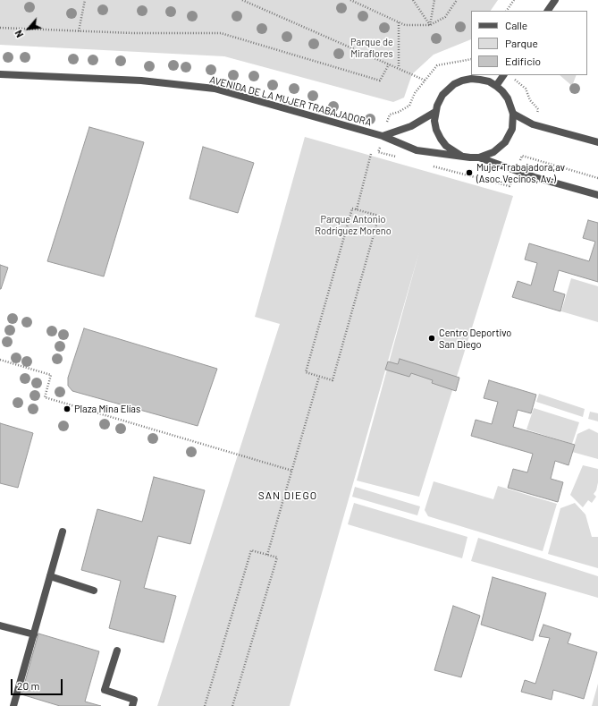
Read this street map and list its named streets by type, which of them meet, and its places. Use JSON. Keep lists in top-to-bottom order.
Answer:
{
  "streets": {
    "street": ["AVENIDA DE LA MUJER TRABAJADORA"]
  },
  "districts": ["SAN DIEGO"],
  "parks": ["Parque de Miraflores", "Parque Antonio Rodríguez Moreno"],
  "places": ["Mujer Trabajadora,av (Asoc.Vecinos, Av.)", "Centro Deportivo San Diego", "Plaza Mina Elías"],
  "legend": ["Calle", "Parque", "Edificio"],
  "scale_bar": "20 m",
  "north": "bottom left"
}
